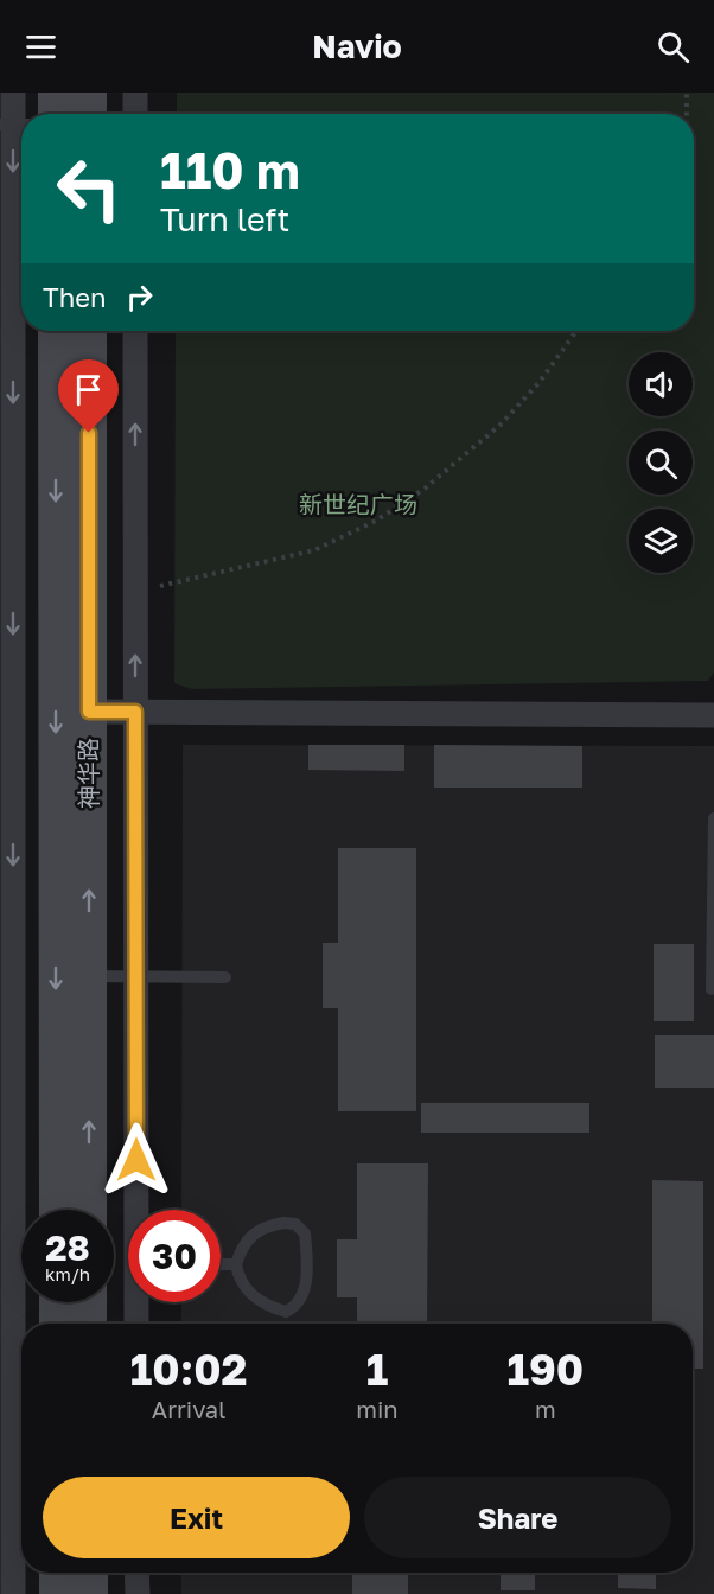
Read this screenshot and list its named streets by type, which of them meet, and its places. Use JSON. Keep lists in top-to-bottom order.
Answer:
{
  "streets": {
    "main road": ["神华路"]
  },
  "parks": ["新世纪广场"],
  "page": {
    "header": "Navio",
    "turn": ["110 m", "Turn left"],
    "then": "Then",
    "speed": "28 km/h",
    "limit": "30",
    "eta": [
      "10:02",
      "Arrival",
      "1",
      "min",
      "190",
      "m"
    ],
    "buttons": ["Exit", "Share"]
  }
}
